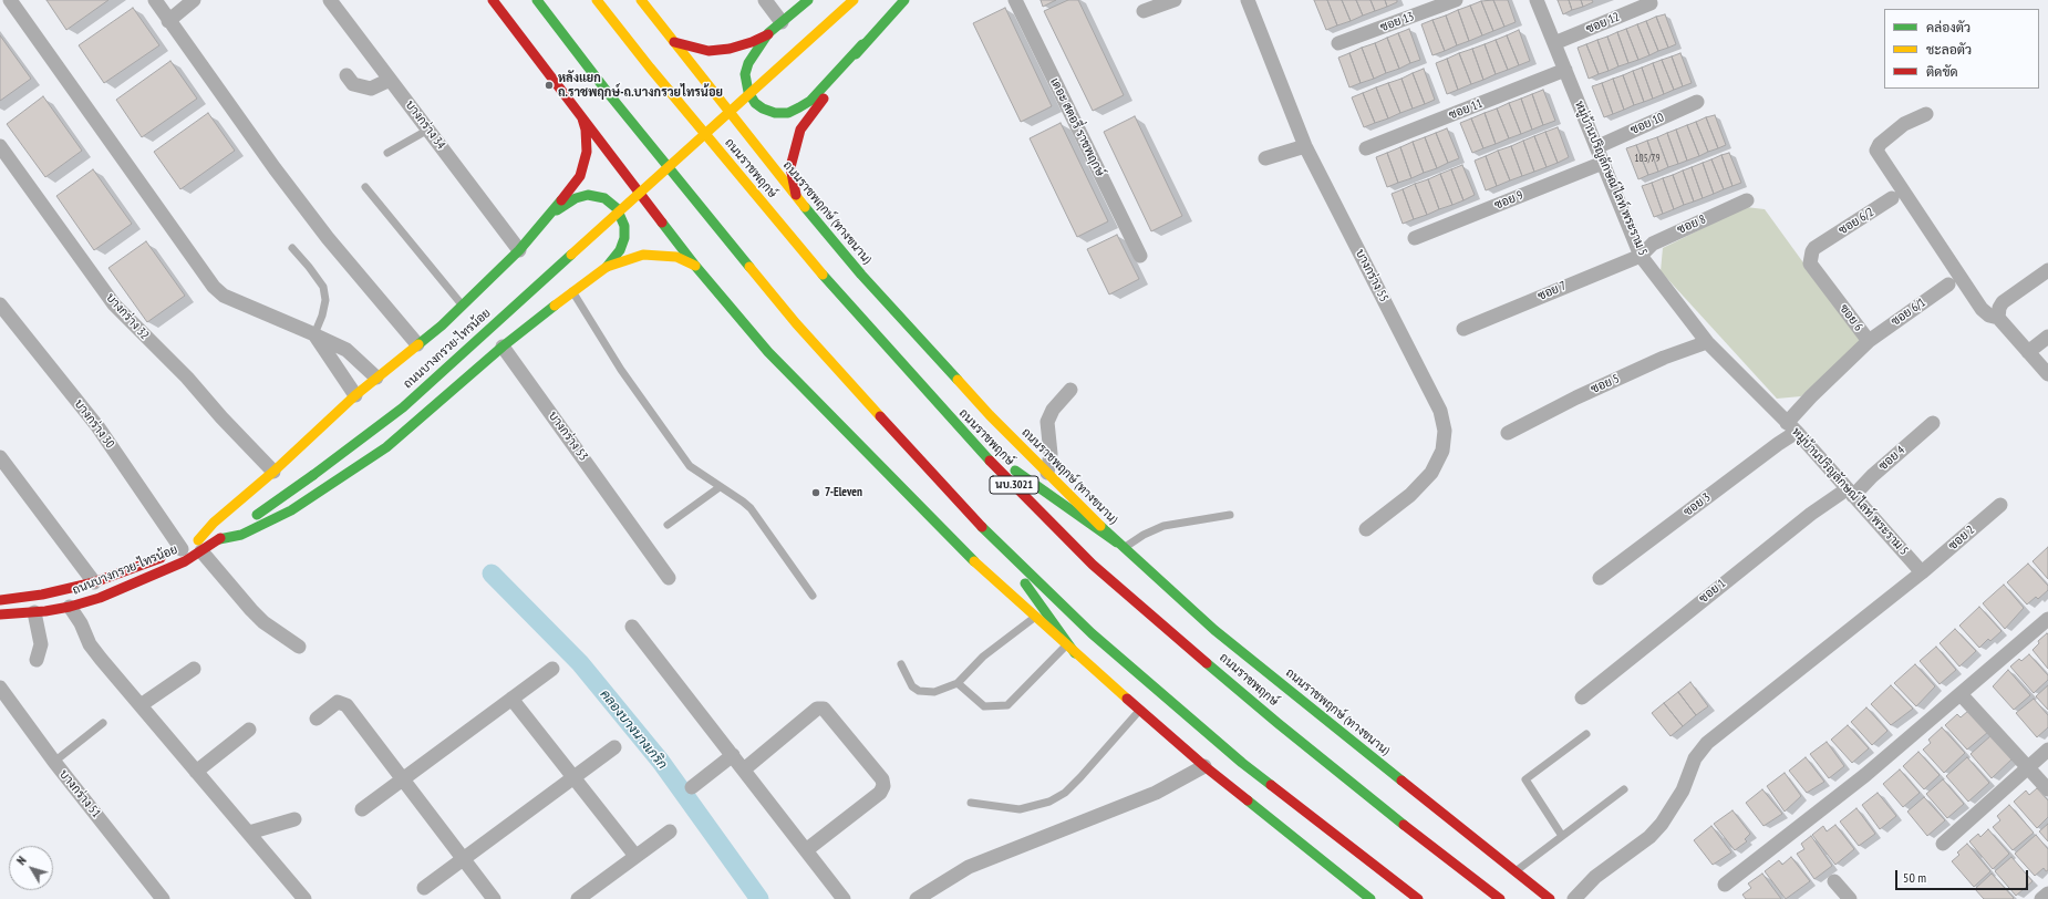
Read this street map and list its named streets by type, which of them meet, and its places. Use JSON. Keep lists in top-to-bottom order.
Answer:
{
  "streets": {
    "main road": [
      "ถนนราชพฤกษ์",
      "ถนนราชพฤกษ์ (ทางขนาน)",
      "ถนนบางกรวย-ไทรน้อย",
      "นบ.3021"
    ],
    "street": [
      "ซอย 13",
      "ซอย 12",
      "ซอย 11",
      "ซอย 10",
      "บางกร่าง 34",
      "เดอะ สตอรี่ ราชพฤกษ์",
      "หมู่บ้านปริญลักษณ์ ไลท์ พระราม 5",
      "ซอย 9",
      "ซอย 6/2",
      "ซอย 8",
      "บางกร่าง 55",
      "ซอย 7",
      "ซอย 6/1",
      "บางกร่าง 32",
      "ซอย 6",
      "ซอย 5",
      "บางกร่าง 30",
      "บางกร่าง 53",
      "ซอย 4",
      "ซอย 3",
      "ซอย 2",
      "ซอย 1",
      "บางกร่าง 51"
    ]
  },
  "crossings": [
    ["ซอย 12", "หมู่บ้านปริญลักษณ์ ไลท์ พระราม 5"],
    ["ซอย 11", "หมู่บ้านปริญลักษณ์ ไลท์ พระราม 5"],
    ["ซอย 10", "หมู่บ้านปริญลักษณ์ ไลท์ พระราม 5"],
    ["หมู่บ้านปริญลักษณ์ ไลท์ พระราม 5", "ซอย 9"],
    ["หมู่บ้านปริญลักษณ์ ไลท์ พระราม 5", "ซอย 8"],
    ["หมู่บ้านปริญลักษณ์ ไลท์ พระราม 5", "ซอย 7"],
    ["หมู่บ้านปริญลักษณ์ ไลท์ พระราม 5", "ซอย 6"],
    ["หมู่บ้านปริญลักษณ์ ไลท์ พระราม 5", "ซอย 5"],
    ["หมู่บ้านปริญลักษณ์ ไลท์ พระราม 5", "ซอย 4"],
    ["หมู่บ้านปริญลักษณ์ ไลท์ พระราม 5", "ซอย 3"],
    ["หมู่บ้านปริญลักษณ์ ไลท์ พระราม 5", "ซอย 2"],
    ["หมู่บ้านปริญลักษณ์ ไลท์ พระราม 5", "ซอย 1"],
    ["ซอย 6/2", "ซอย 6"],
    ["ซอย 8", "ซอย 7"],
    ["ซอย 6/1", "ซอย 6"],
    ["ซอย 6", "ซอย 3"],
    ["ถนนบางกรวย-ไทรน้อย", "บางกร่าง 30"],
    ["ซอย 4", "ซอย 1"]
  ],
  "water": ["คลองบางนางเกริก"],
  "places": ["หลังแยก ถ.ราชพฤกษ์-ถ.บางกรวยไทรน้อย", "7-Eleven"],
  "house_numbers": ["105/79"],
  "legend": ["คล่องตัว", "ชะลอตัว", "ติดขัด"],
  "scale_bar": "50 m",
  "north": "top left"
}
